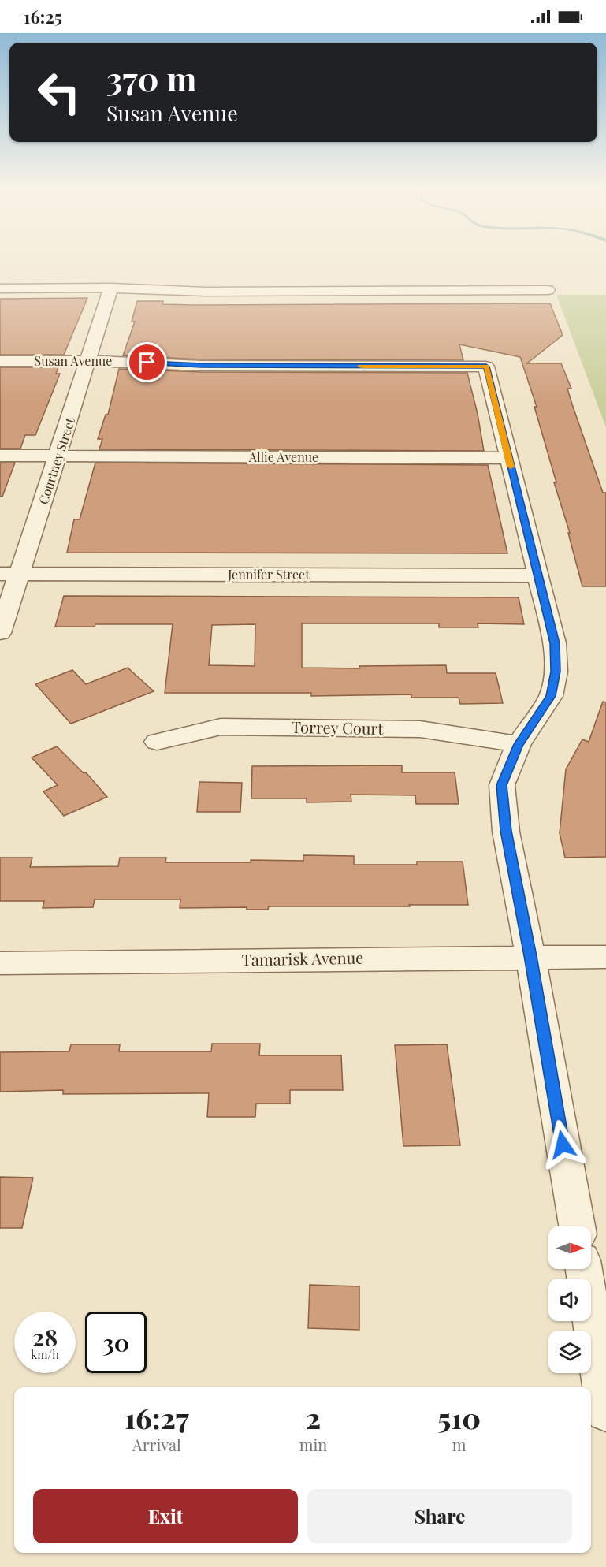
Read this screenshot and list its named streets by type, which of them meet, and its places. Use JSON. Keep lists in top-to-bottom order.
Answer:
{
  "streets": {
    "street": [
      "Susan Avenue",
      "Allie Avenue",
      "Courtney Street",
      "Jennifer Street",
      "Torrey Court",
      "Tamarisk Avenue"
    ]
  },
  "crossings": [
    ["Susan Avenue", "Allie Avenue"],
    ["Susan Avenue", "Courtney Street"],
    ["Allie Avenue", "Courtney Street"],
    ["Courtney Street", "Jennifer Street"]
  ],
  "north": "right",
  "page": {
    "status": "16:25",
    "turn": ["370 m", "Susan Avenue"],
    "speed": "28 km/h",
    "limit": "30",
    "eta": [
      "16:27",
      "Arrival",
      "2",
      "min",
      "510",
      "m"
    ],
    "buttons": ["Exit", "Share"]
  }
}
